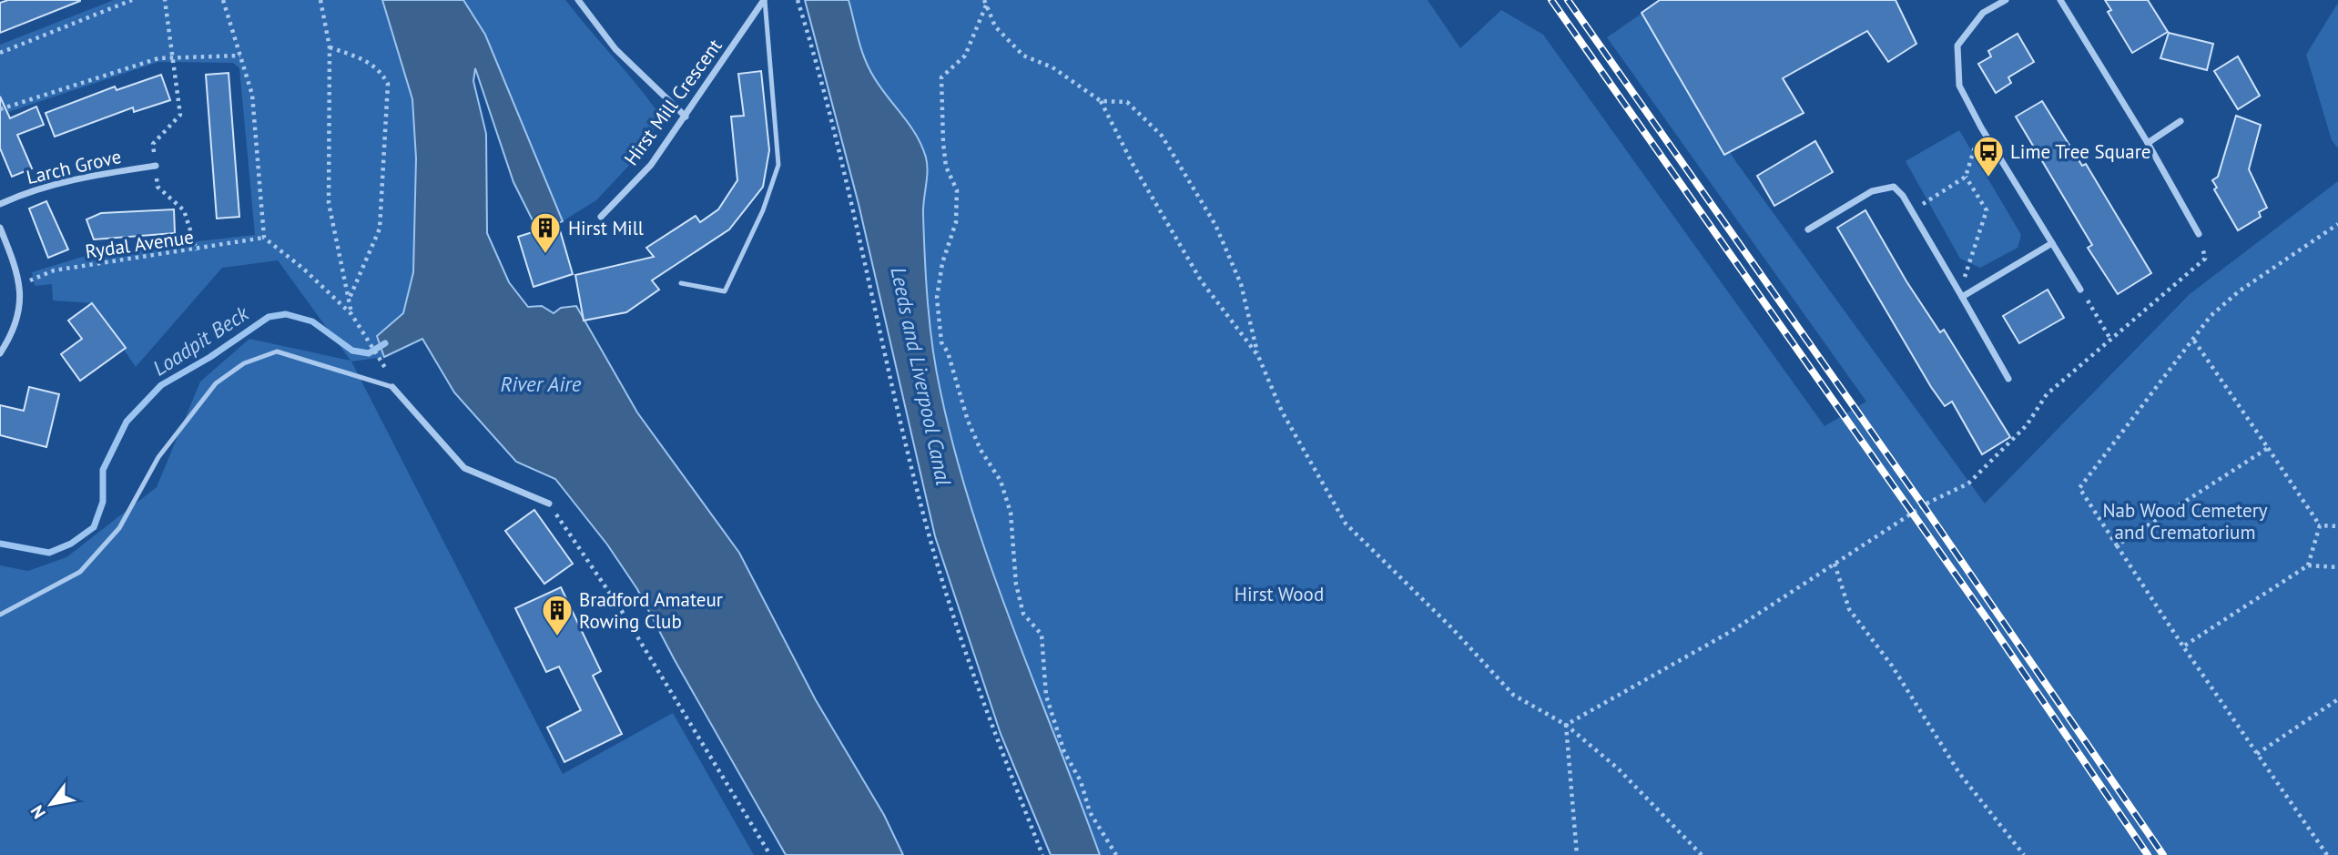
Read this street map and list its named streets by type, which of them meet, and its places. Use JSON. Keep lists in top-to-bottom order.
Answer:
{
  "streets": {
    "street": ["Hirst Mill Crescent", "Larch Grove"],
    "path": ["Rydal Avenue"]
  },
  "water": ["Loadpit Beck", "Leeds and Liverpool Canal", "River Aire"],
  "parks": ["Nab Wood Cemetery and Crematorium", "Hirst Wood"],
  "places": {
    "bus stop": ["Lime Tree Square"],
    "building": ["Hirst Mill", "Bradford Amateur Rowing Club"]
  },
  "north": "bottom left"
}
